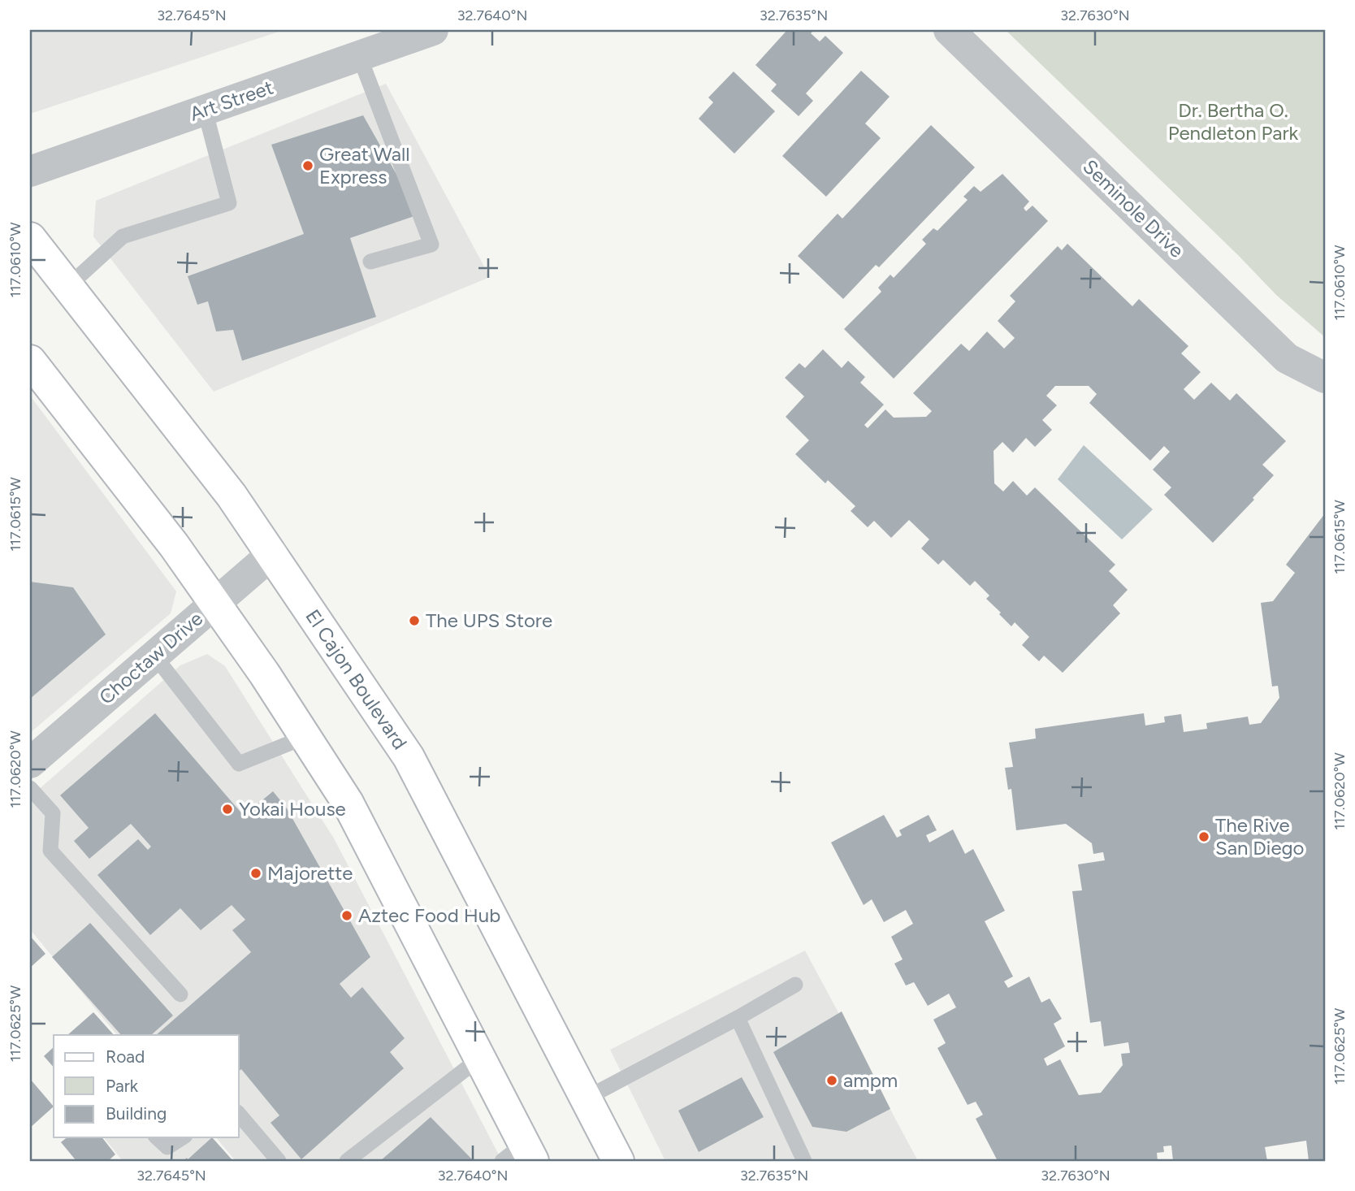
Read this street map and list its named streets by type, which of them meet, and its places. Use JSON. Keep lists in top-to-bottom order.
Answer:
{
  "streets": {
    "main road": ["El Cajon Boulevard"],
    "street": ["Art Street", "Seminole Drive", "Choctaw Drive"]
  },
  "crossings": [
    ["Choctaw Drive", "El Cajon Boulevard"]
  ],
  "parks": ["Dr. Bertha O. Pendleton Park"],
  "places": [
    "Great Wall Express",
    "The UPS Store",
    "Yokai House",
    "The Rive San Diego",
    "Majorette",
    "Aztec Food Hub",
    "ampm"
  ],
  "legend": ["Road", "Park", "Building"],
  "coordinates": [
    "32.7645°N",
    "32.7640°N",
    "32.7635°N",
    "32.7630°N",
    "117.0610°W",
    "117.0615°W",
    "117.0620°W",
    "117.0625°W"
  ]
}
